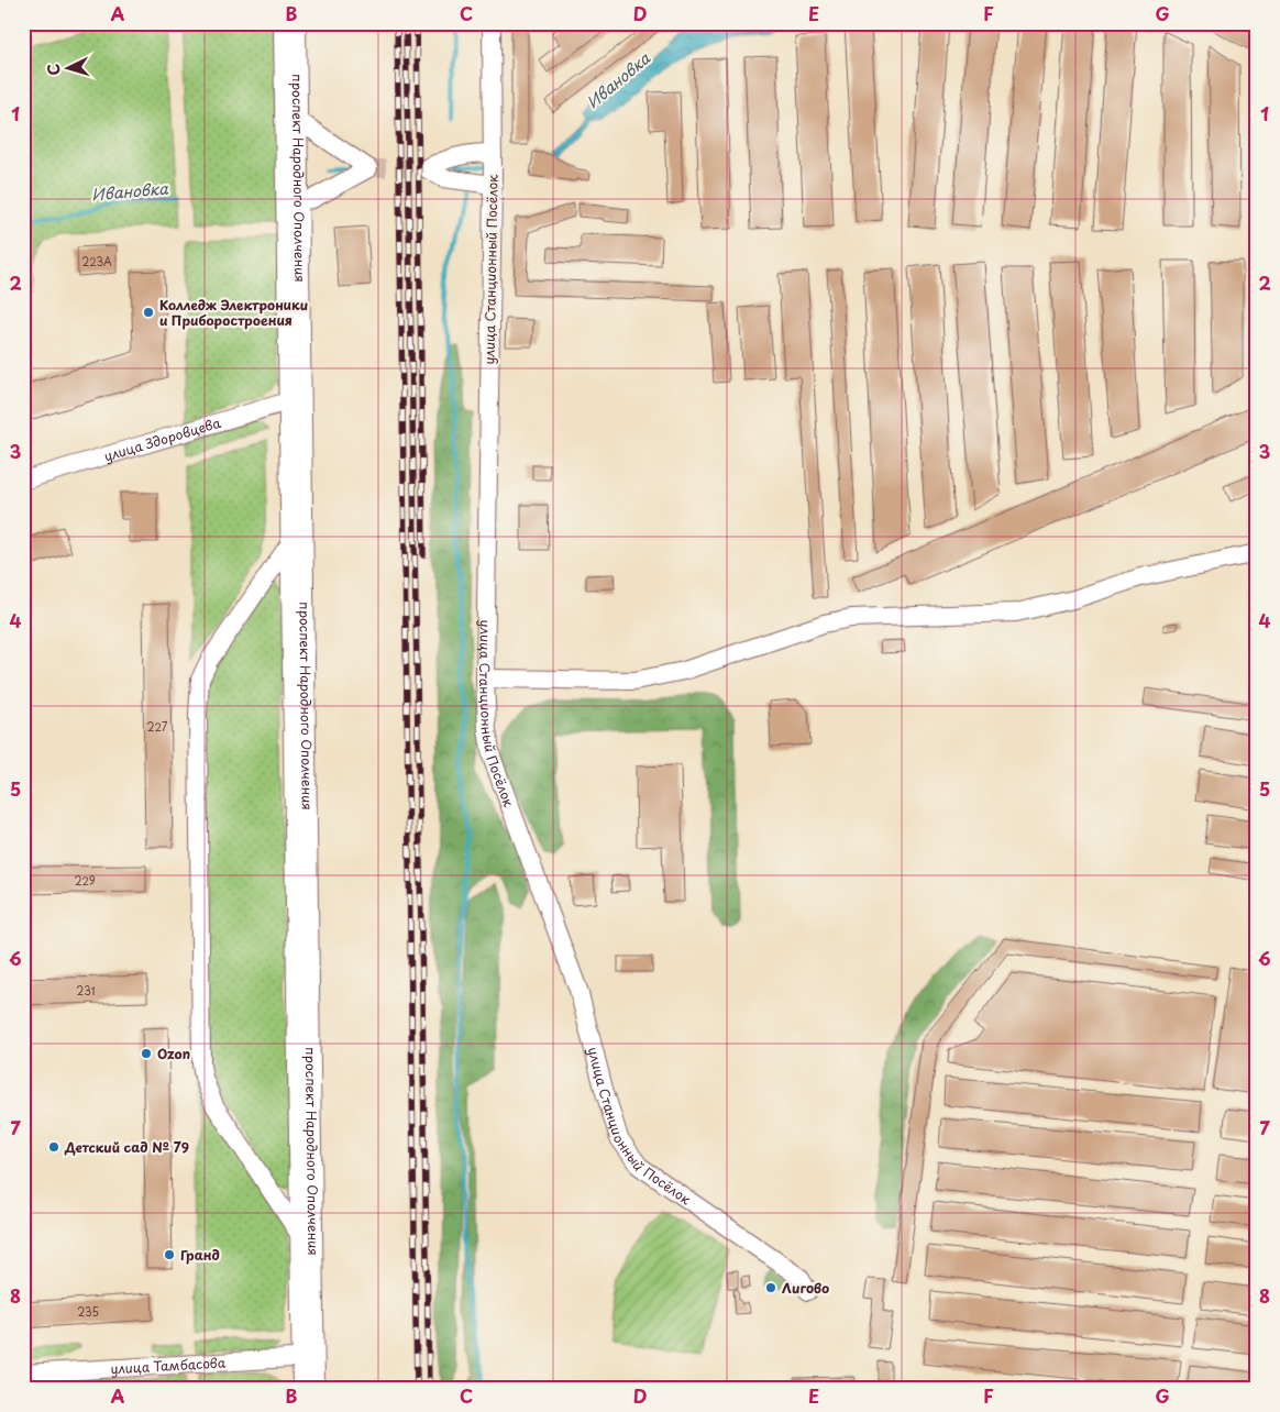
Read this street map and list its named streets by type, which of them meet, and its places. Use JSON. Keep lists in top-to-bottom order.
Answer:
{
  "streets": {
    "street": [
      "проспект Народного Ополчения",
      "улица Станционный Посёлок",
      "улица Здоровцева",
      "улица Тамбасова"
    ]
  },
  "crossings": [
    ["проспект Народного Ополчения", "улица Здоровцева"],
    ["проспект Народного Ополчения", "улица Тамбасова"]
  ],
  "water": ["Ивановка"],
  "places": [
    "Колледж Электроники и Приборостроения",
    "Ozon",
    "Детский сад № 79",
    "Гранд",
    "Лигово"
  ],
  "house_numbers": [
    "223А",
    "227",
    "229",
    "231",
    "235"
  ],
  "north": "left",
  "grid": {
    "columns": [
      "A",
      "B",
      "C",
      "D",
      "E",
      "F",
      "G"
    ],
    "rows": [
      "1",
      "2",
      "3",
      "4",
      "5",
      "6",
      "7",
      "8"
    ]
  }
}
